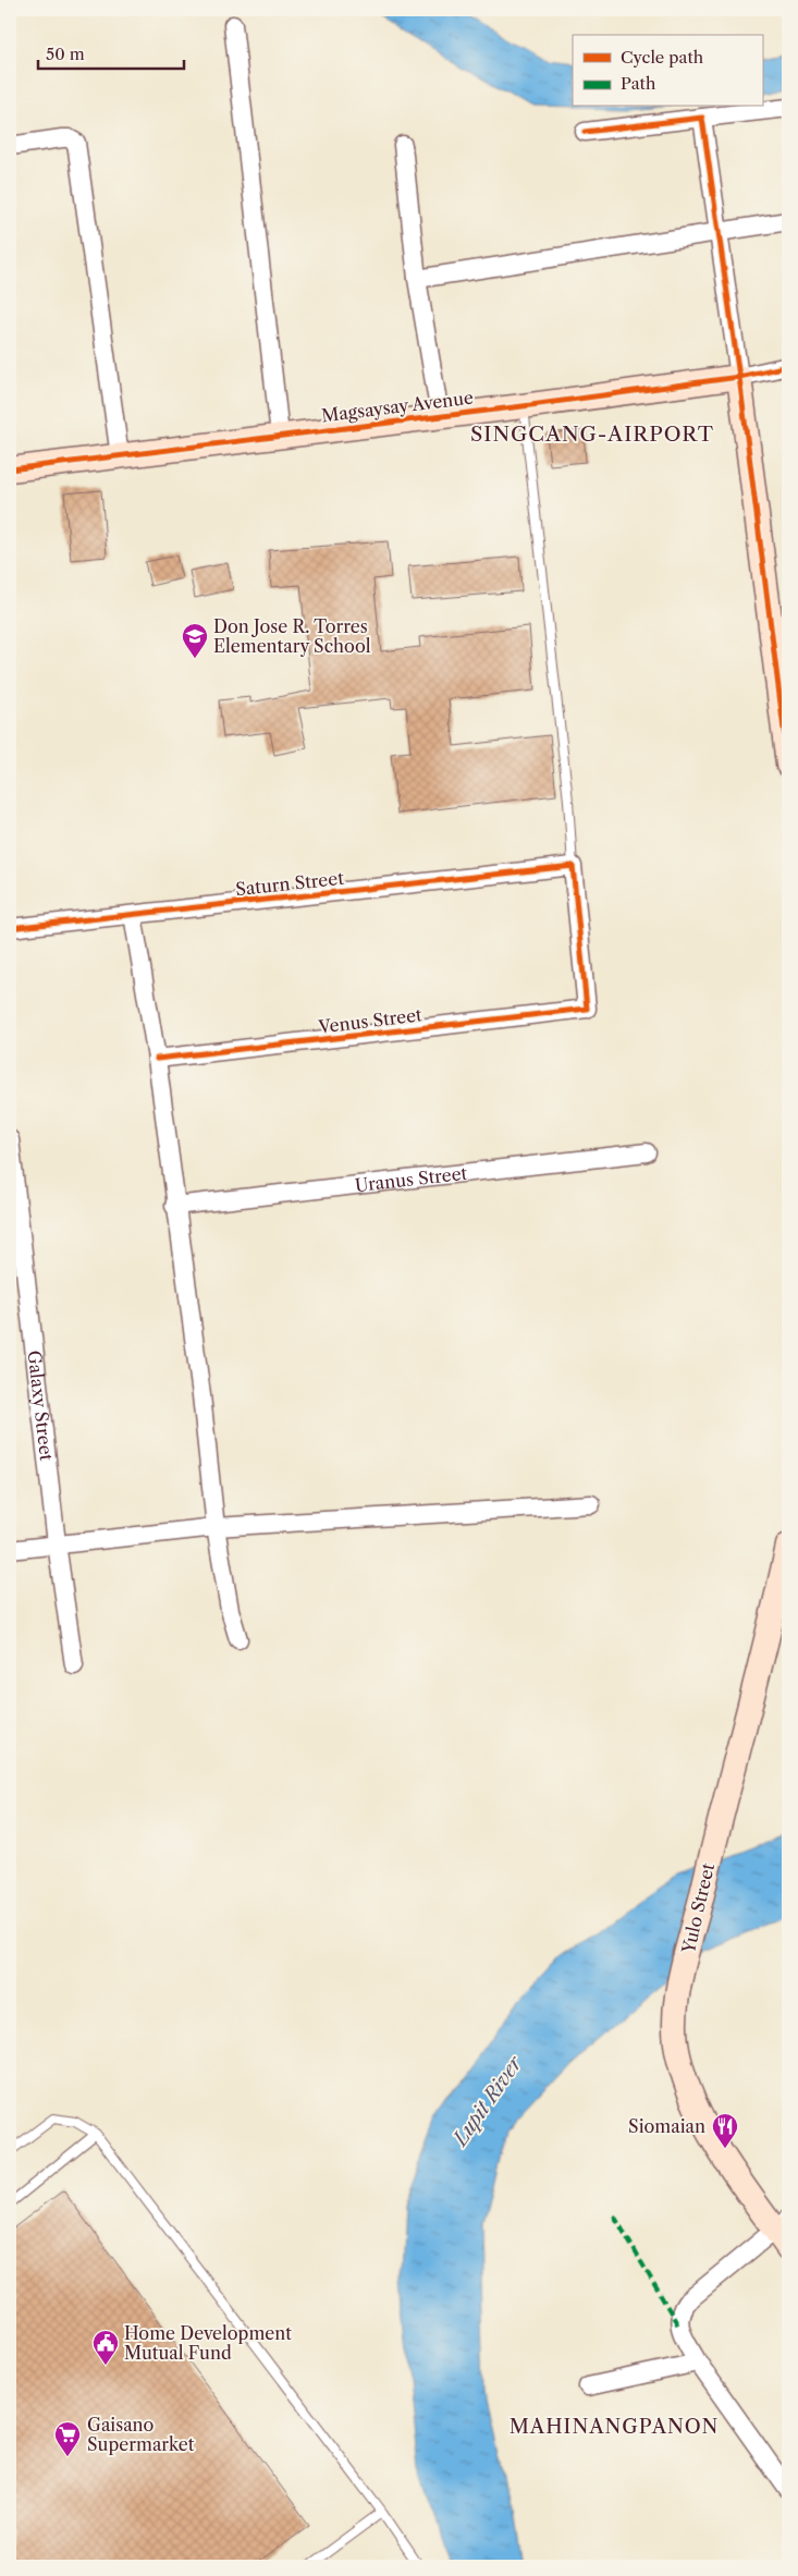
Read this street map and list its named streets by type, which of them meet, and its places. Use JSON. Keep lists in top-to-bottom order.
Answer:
{
  "streets": {
    "street": [
      "Magsaysay Avenue",
      "Saturn Street",
      "Venus Street",
      "Uranus Street",
      "Galaxy Street",
      "Yulo Street"
    ]
  },
  "crossings": [
    ["Saturn Street", "Venus Street"]
  ],
  "districts": ["SINGCANG-AIRPORT", "MAHINANGPANON"],
  "water": ["Lupit River"],
  "places": {
    "school or university": ["Don Jose R. Torres Elementary School"],
    "restaurant": ["Siomaian"],
    "public building": ["Home Development Mutual Fund"],
    "supermarket": ["Gaisano Supermarket"]
  },
  "legend": ["Cycle path", "Path"],
  "scale_bar": "50 m"
}
